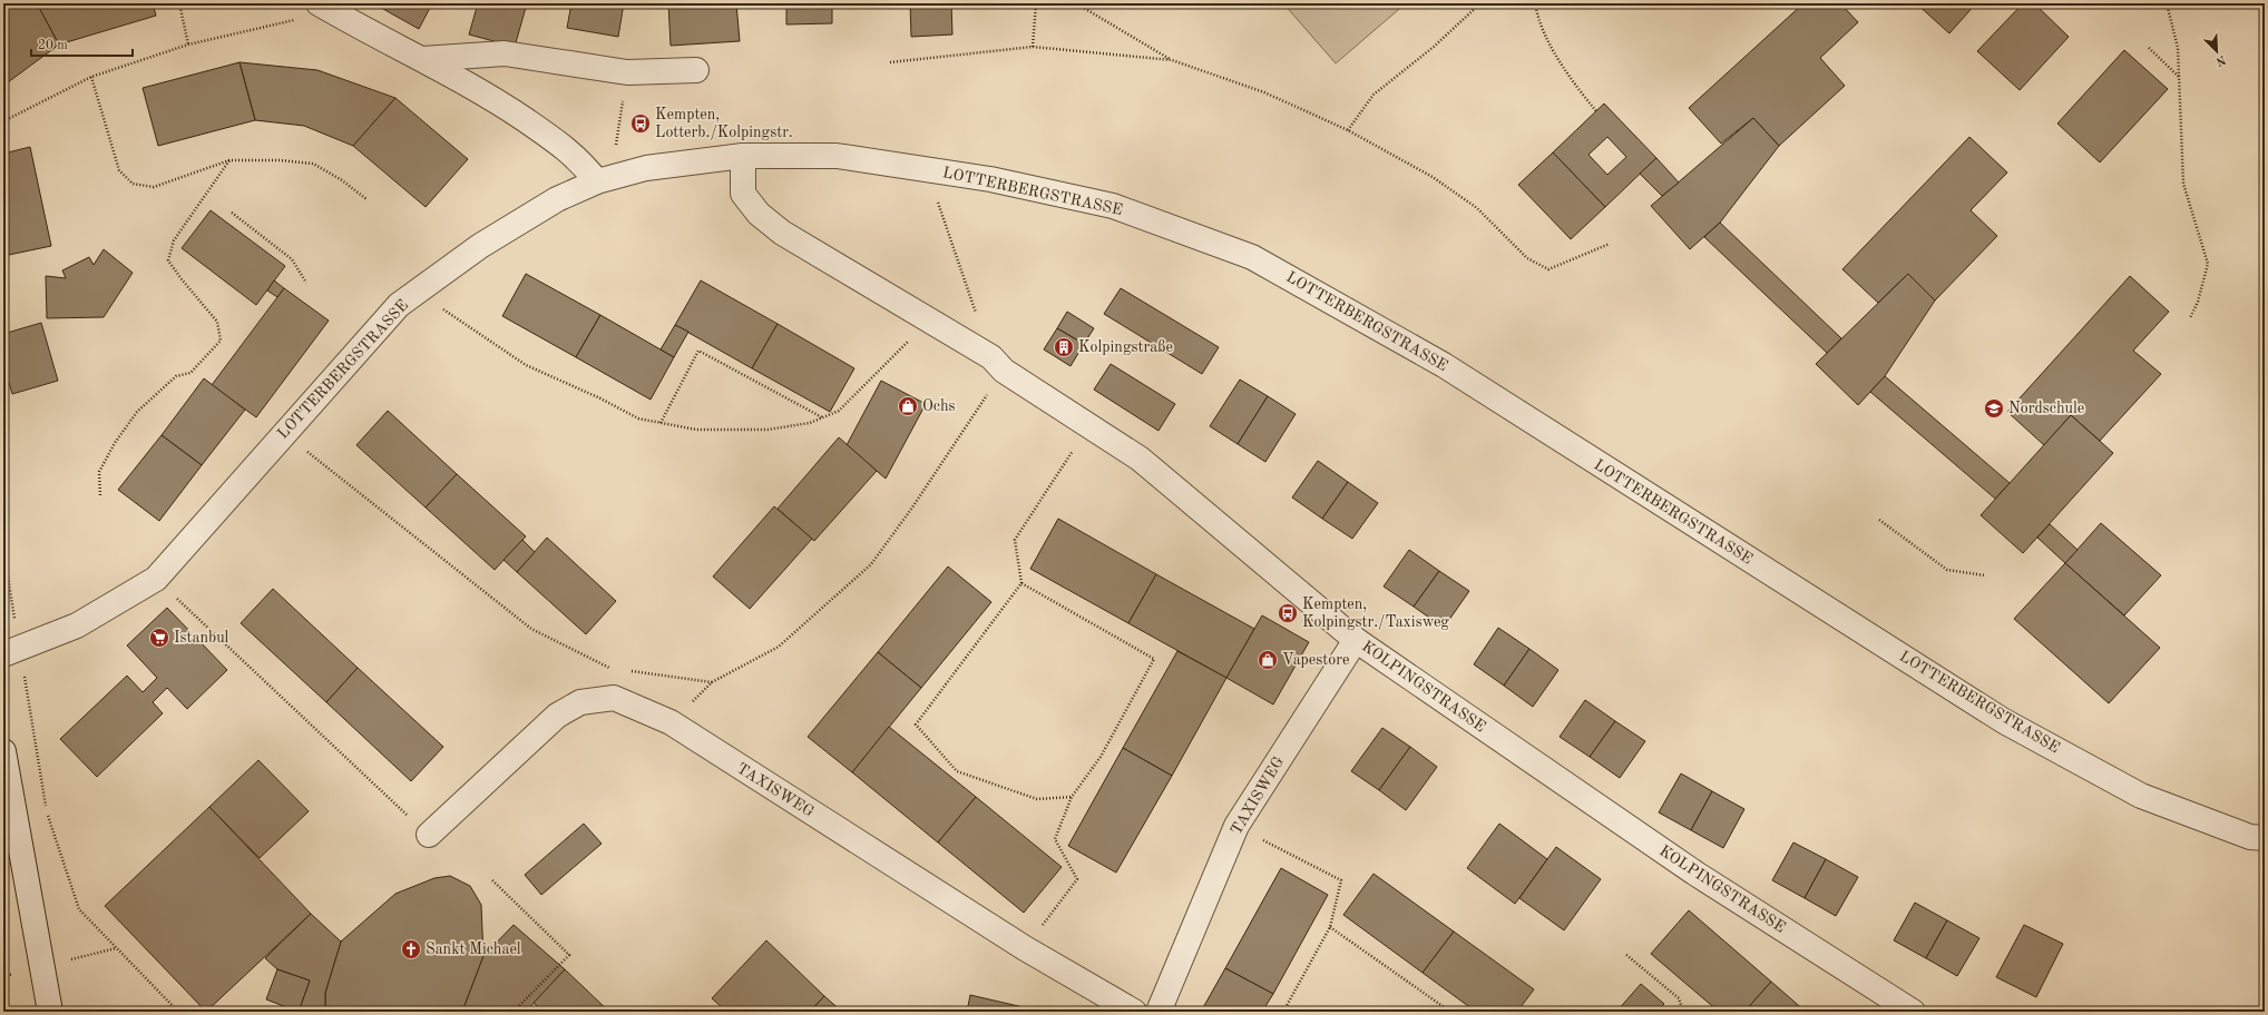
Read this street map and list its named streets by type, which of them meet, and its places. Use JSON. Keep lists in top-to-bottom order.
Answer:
{
  "streets": {
    "street": ["LOTTERBERGSTRASSE", "KOLPINGSTRASSE", "TAXISWEG"]
  },
  "crossings": [
    ["LOTTERBERGSTRASSE", "KOLPINGSTRASSE"],
    ["KOLPINGSTRASSE", "TAXISWEG"]
  ],
  "places": {
    "bus stop": ["Kempten, Lotterb./Kolpingstr.", "Kempten, Kolpingstr./Taxisweg"],
    "building": ["Kolpingstraße"],
    "shop": ["Ochs", "Vapestore"],
    "school or university": ["Nordschule"],
    "supermarket": ["Istanbul"],
    "church": ["Sankt Michael"]
  },
  "scale_bar": "20 m",
  "north": "bottom right"
}
